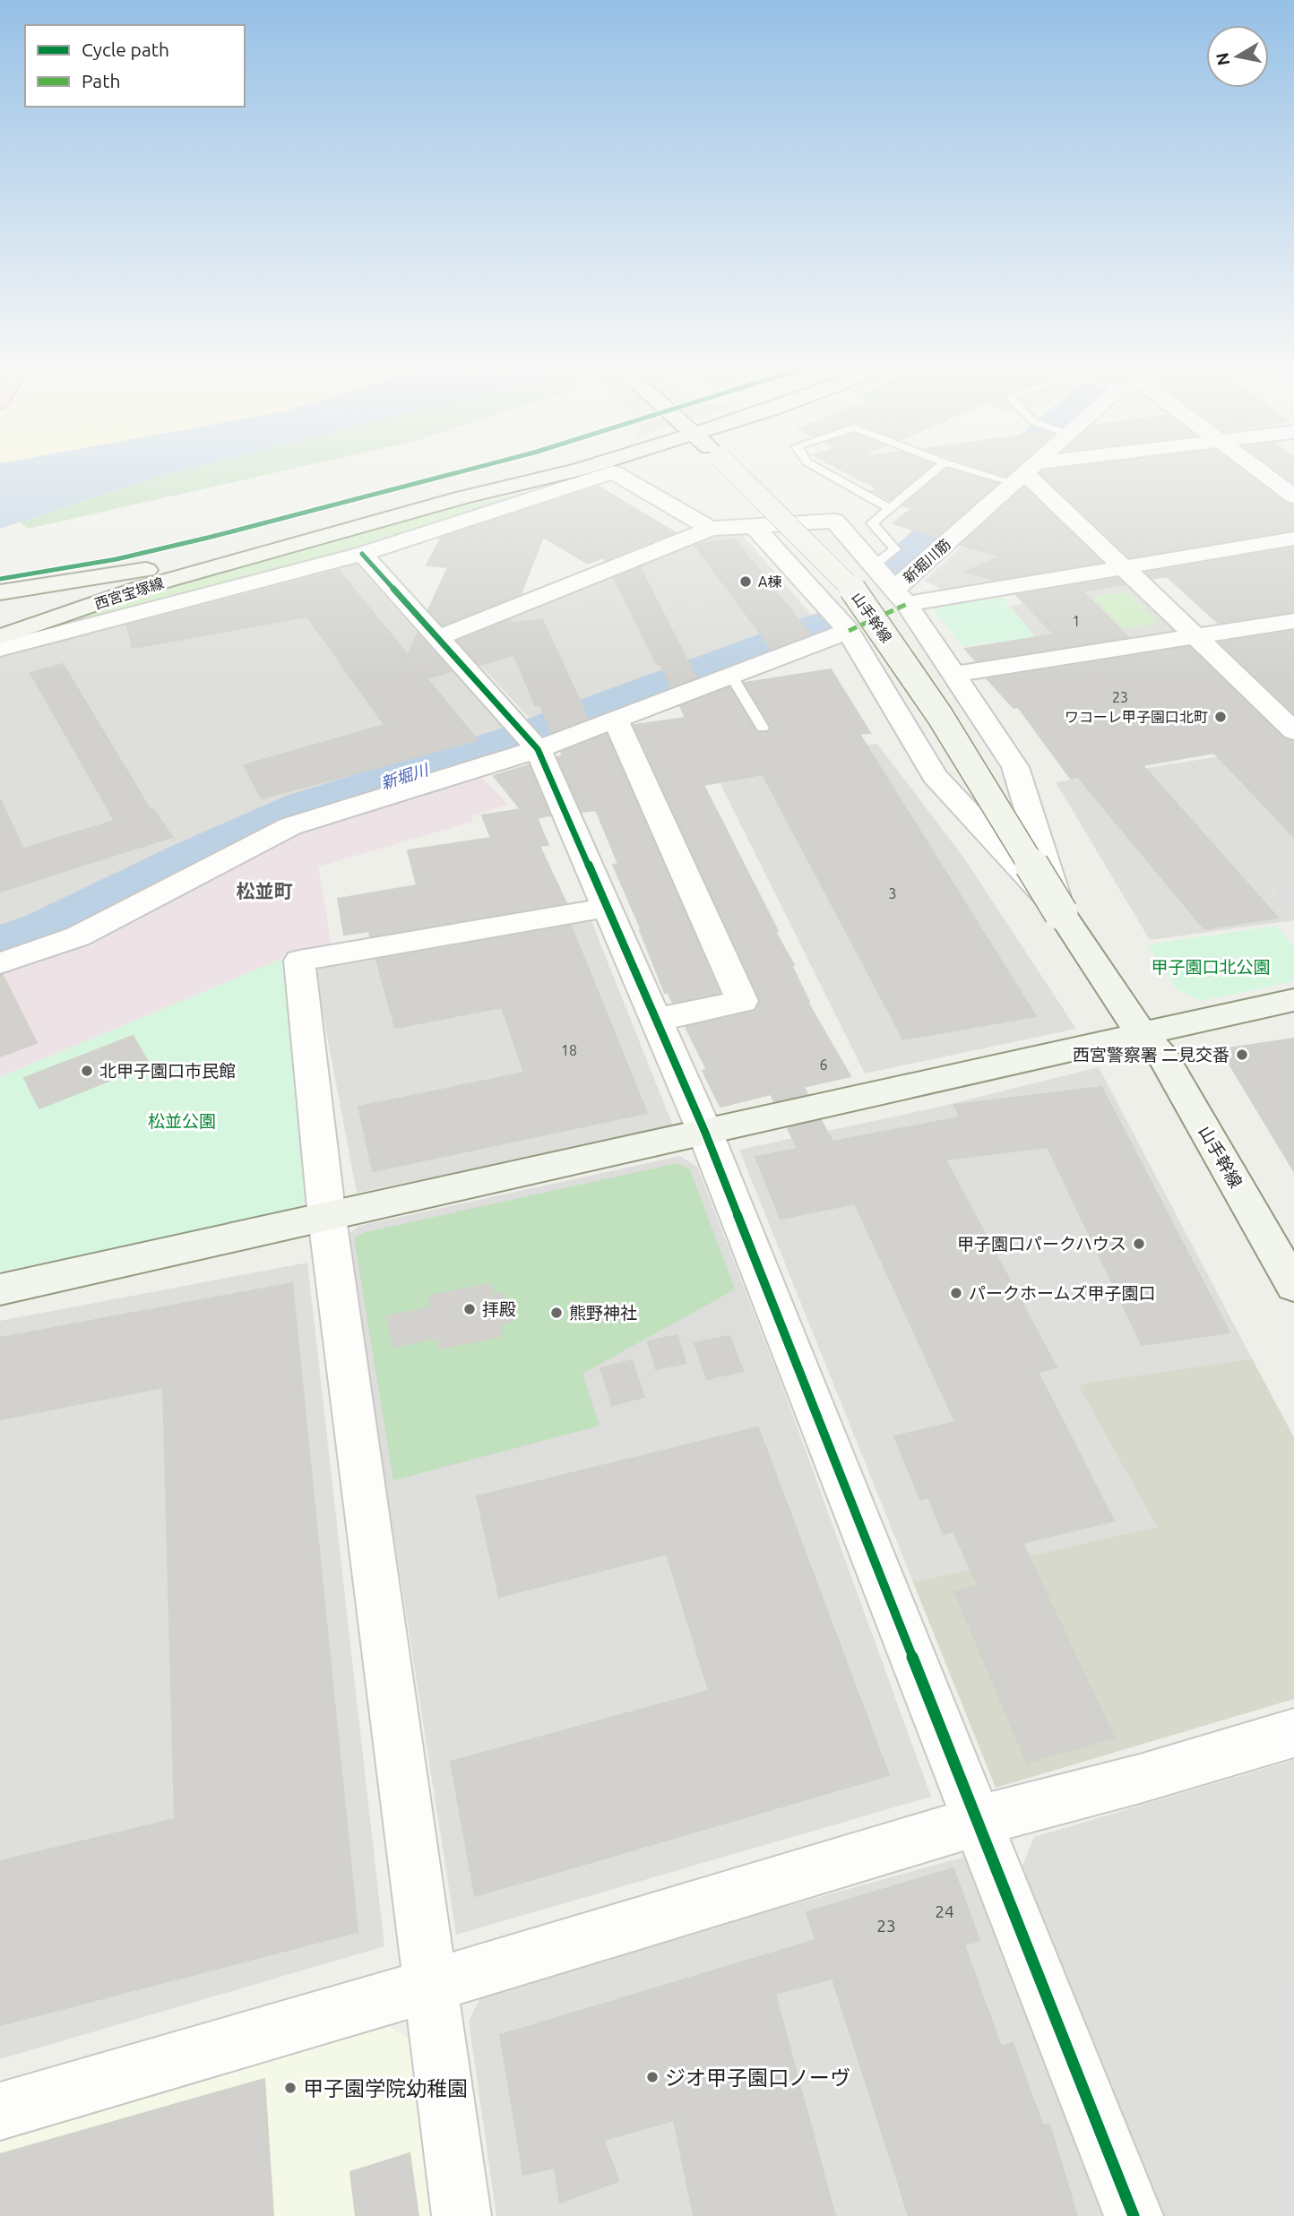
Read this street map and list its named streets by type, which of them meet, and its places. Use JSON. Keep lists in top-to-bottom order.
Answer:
{
  "streets": {
    "street": ["新堀川筋", "西宮宝塚線", "山手幹線"]
  },
  "districts": ["松並町"],
  "water": ["新堀川"],
  "parks": ["甲子園口北公園", "松並公園"],
  "places": [
    "A棟",
    "ワコーレ甲子園口北町",
    "西宮警察署 二見交番",
    "北甲子園口市民館",
    "甲子園口パークハウス",
    "パークホームズ甲子園口",
    "拝殿",
    "熊野神社",
    "ジオ甲子園口ノーヴ",
    "甲子園学院幼稚園"
  ],
  "house_numbers": [
    "1",
    "23",
    "3",
    "18",
    "6",
    "24",
    "23"
  ],
  "legend": ["Cycle path", "Path"],
  "north": "left"
}
